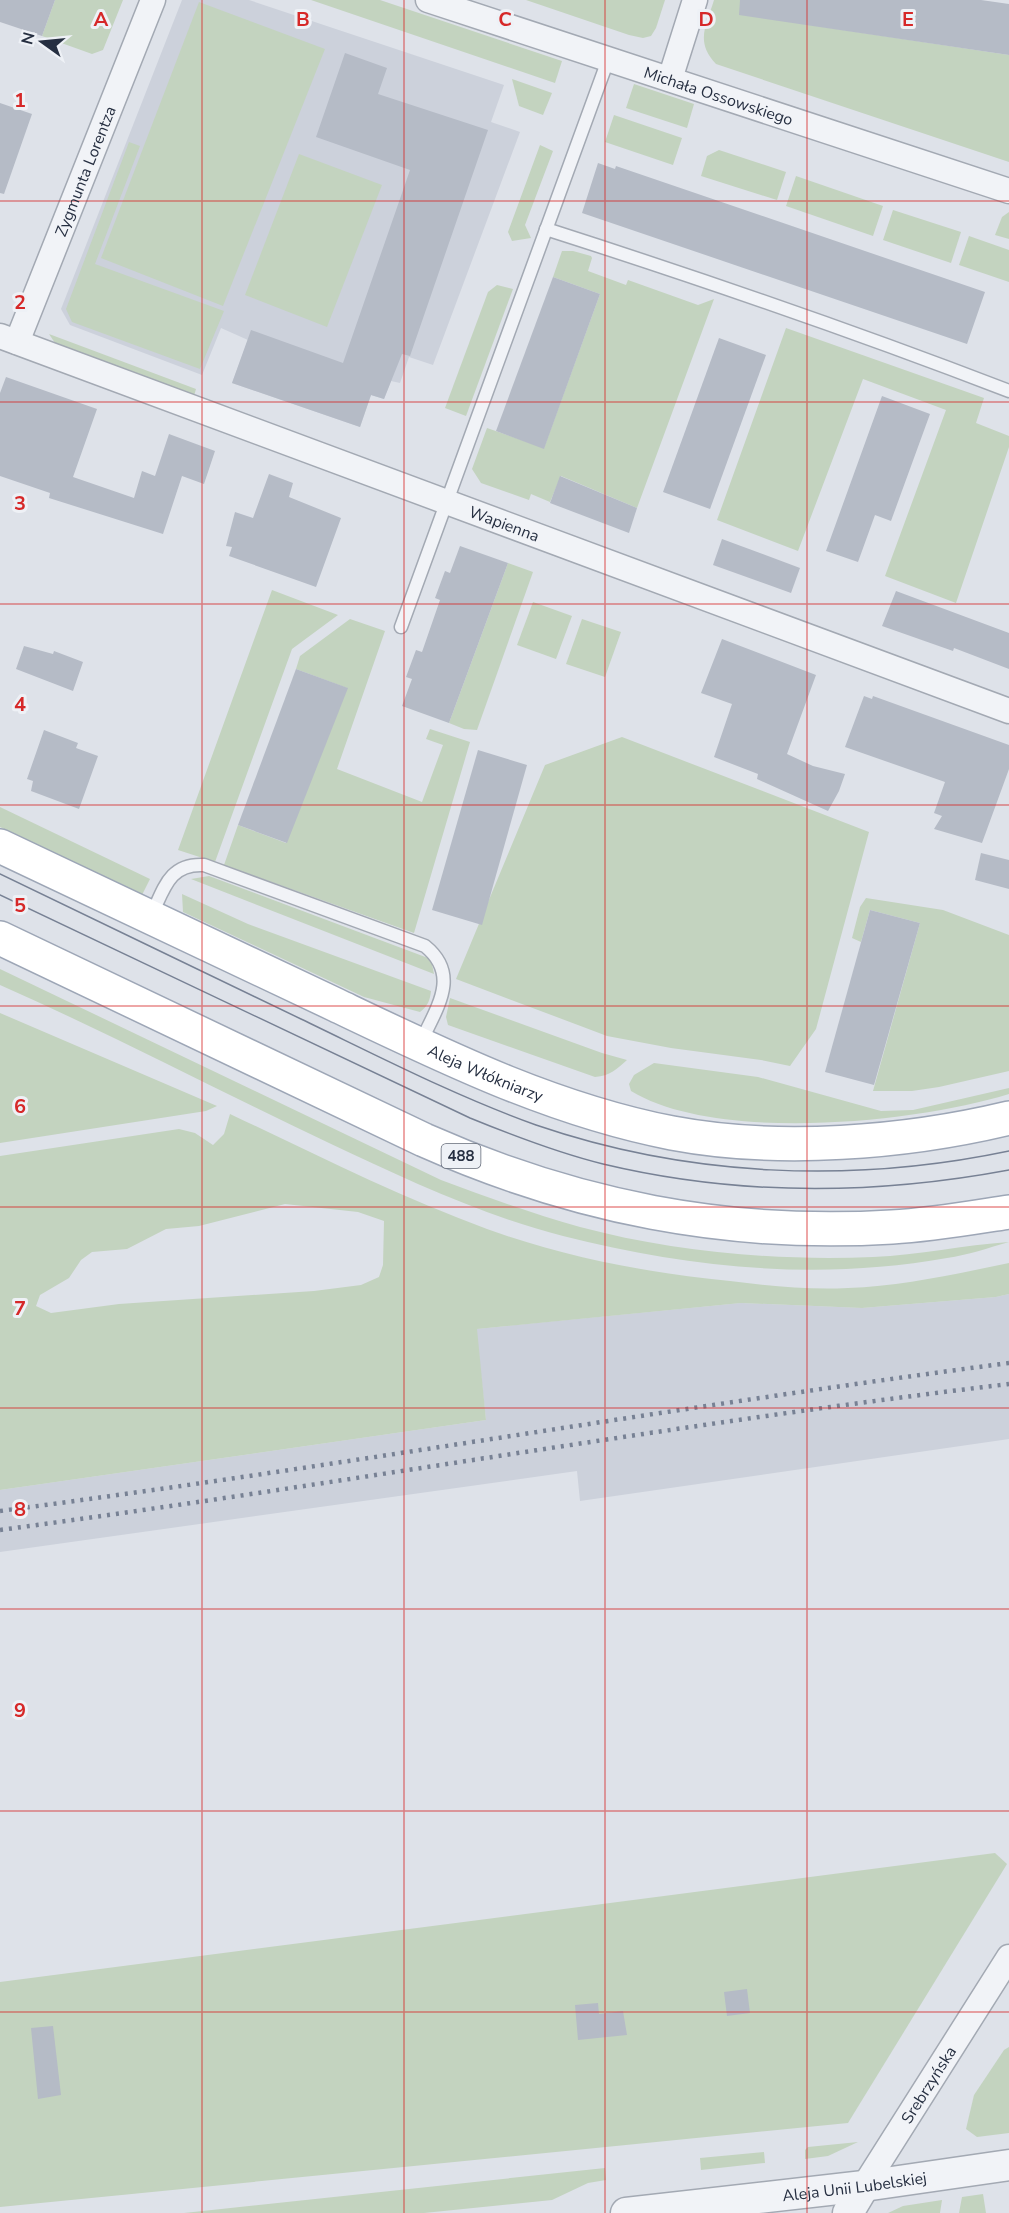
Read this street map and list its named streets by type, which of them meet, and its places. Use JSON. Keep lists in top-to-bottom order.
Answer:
{
  "streets": {
    "main road": ["Aleja Włókniarzy", "488"],
    "street": [
      "Michała Ossowskiego",
      "Zygmunta Lorentza",
      "Wapienna",
      "Srebrzyńska",
      "Aleja Unii Lubelskiej"
    ]
  },
  "crossings": [
    ["Zygmunta Lorentza", "Wapienna"],
    ["Srebrzyńska", "Aleja Unii Lubelskiej"]
  ],
  "north": "left",
  "grid": {
    "columns": [
      "A",
      "B",
      "C",
      "D",
      "E"
    ],
    "rows": [
      "1",
      "2",
      "3",
      "4",
      "5",
      "6",
      "7",
      "8",
      "9"
    ]
  }
}
